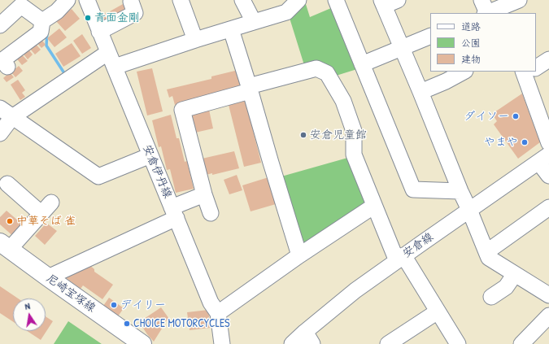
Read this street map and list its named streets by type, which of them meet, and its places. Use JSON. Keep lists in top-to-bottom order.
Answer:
{
  "streets": {
    "main road": ["尼崎宝塚線"],
    "street": ["安倉伊丹線", "安倉線"]
  },
  "places": [
    "青面金剛",
    "ダイソー",
    "安倉児童館",
    "やまや",
    "中華そば 雀",
    "デイリー",
    "CHOICE MOTORCYCLES"
  ],
  "legend": ["道路", "公園", "建物"],
  "north": "top"
}
